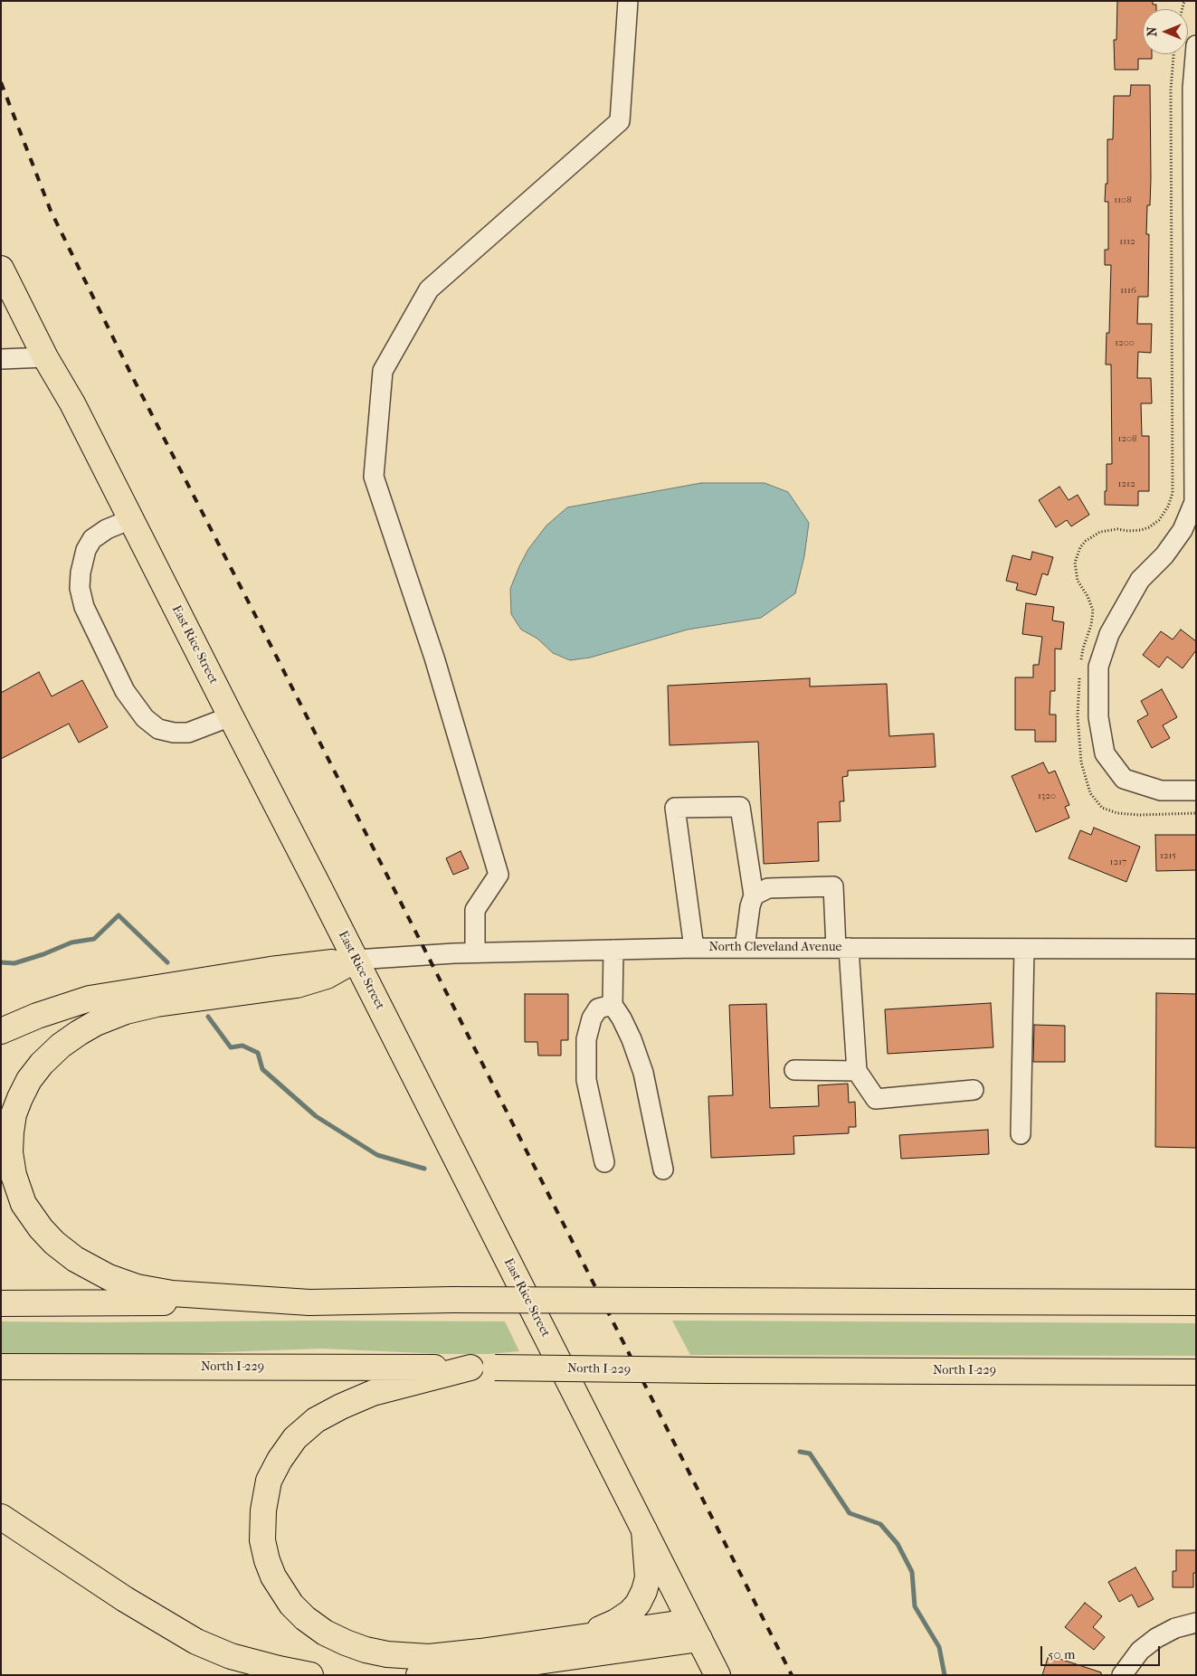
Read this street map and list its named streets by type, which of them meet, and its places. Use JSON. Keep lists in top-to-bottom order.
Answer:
{
  "streets": {
    "main road": ["East Rice Street", "North I-229"],
    "street": ["North Cleveland Avenue"]
  },
  "crossings": [
    ["East Rice Street", "North Cleveland Avenue"]
  ],
  "house_numbers": [
    "1108",
    "1112",
    "1116",
    "1200",
    "1208",
    "1212",
    "1320",
    "1215",
    "1217"
  ],
  "scale_bar": "50 m",
  "north": "left"
}
